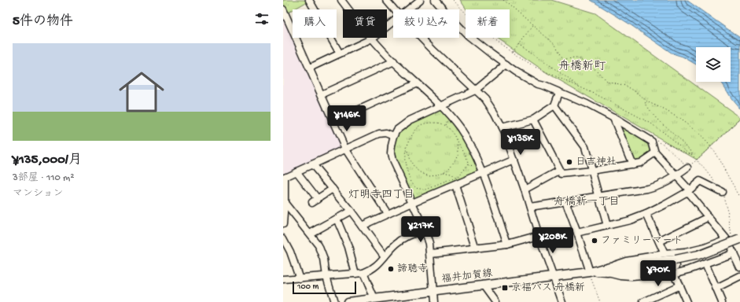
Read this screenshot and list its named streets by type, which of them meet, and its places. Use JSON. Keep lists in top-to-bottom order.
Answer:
{
  "streets": {
    "main road": ["福井加賀線"]
  },
  "districts": ["舟橋新町", "灯明寺四丁目", "舟橋新一丁目"],
  "places": {
    "other": ["日吉神社", "ファミリーマート", "諦聴寺"],
    "transit": ["京福バス 舟橋新"]
  },
  "scale_bar": "100 m",
  "page": {
    "heading": "5件の物件",
    "chip": [
      "購入",
      "賃貸",
      "絞り込み",
      "新着"
    ],
    "list": [
      {
        "name": "¥135,000/月",
        "note": "3部屋 · 110 m² · マンション"
      }
    ],
    "price": [
      "¥146K",
      "¥135K",
      "¥217K",
      "¥208K",
      "¥70K"
    ],
    "scale": "100 m"
  }
}
